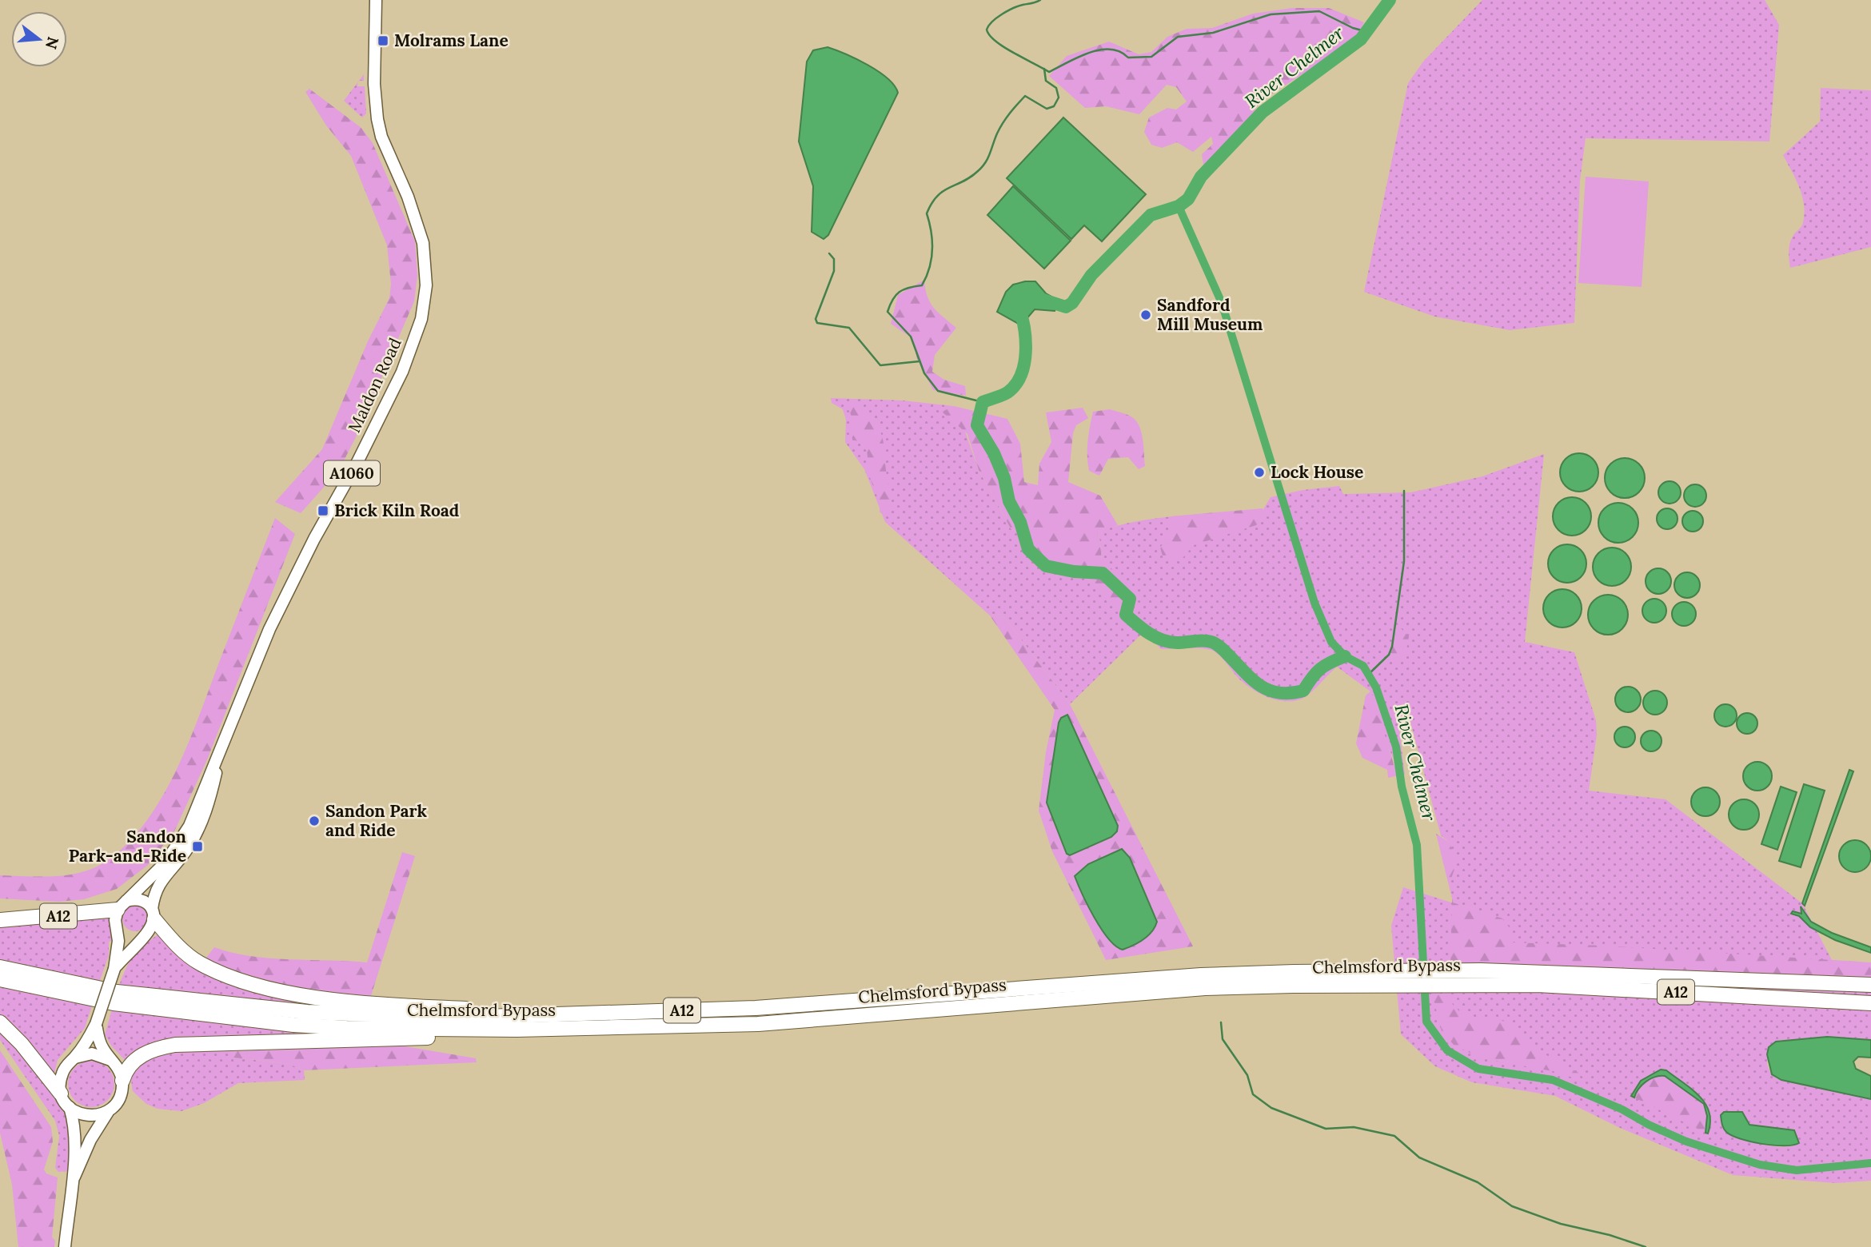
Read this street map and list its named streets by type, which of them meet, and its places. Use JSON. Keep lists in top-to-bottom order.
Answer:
{
  "streets": {
    "highway": ["A12", "Chelmsford Bypass"],
    "main road": ["Maldon Road", "A1060"]
  },
  "crossings": [
    ["Maldon Road", "A12"],
    ["A12", "Chelmsford Bypass"]
  ],
  "water": ["River Chelmer"],
  "places": {
    "transit": ["Molrams Lane", "Brick Kiln Road", "Sandon Park-and-Ride"],
    "other": ["Sandford Mill Museum", "Lock House", "Sandon Park and Ride"]
  },
  "north": "right"
}
